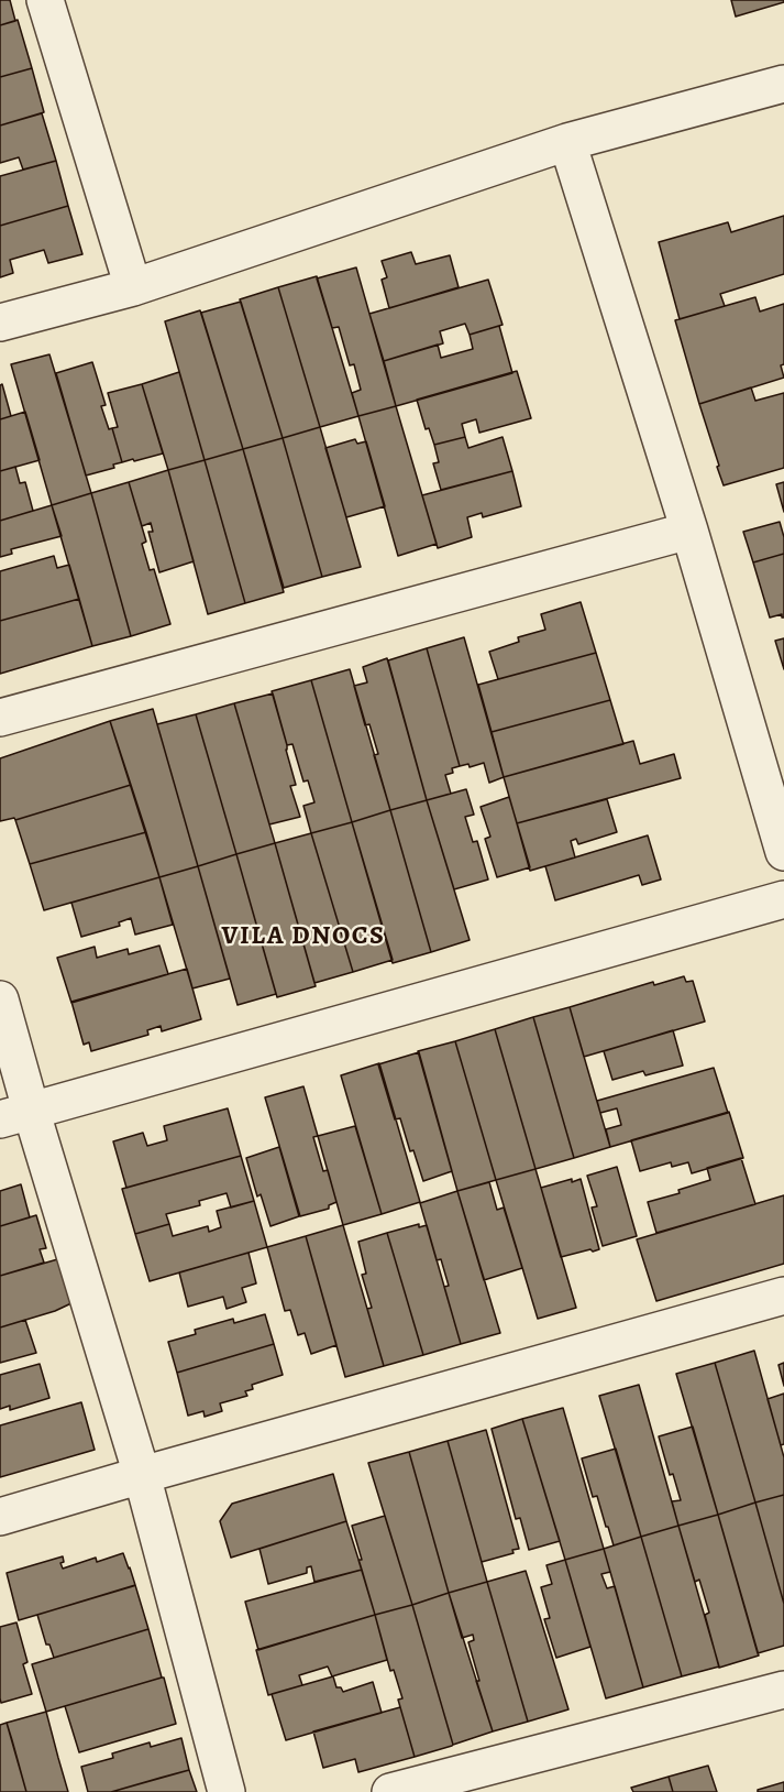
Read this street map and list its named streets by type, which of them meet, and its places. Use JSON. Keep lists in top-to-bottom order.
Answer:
{
  "districts": ["VILA DNOCS"]
}
